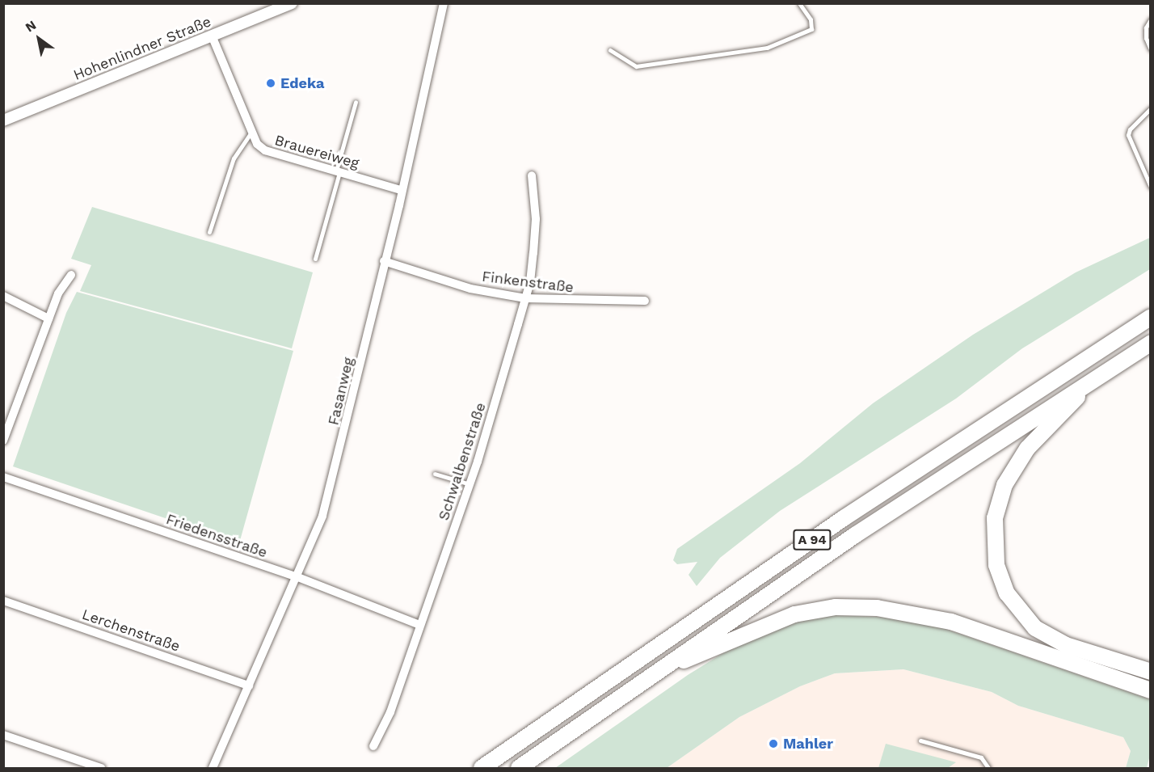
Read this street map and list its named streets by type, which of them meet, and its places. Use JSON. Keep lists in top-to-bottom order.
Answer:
{
  "streets": {
    "highway": ["A 94"],
    "street": [
      "Hohenlindner Straße",
      "Brauereiweg",
      "Finkenstraße",
      "Fasanweg",
      "Schwalbenstraße",
      "Friedensstraße",
      "Lerchenstraße"
    ]
  },
  "crossings": [
    ["Hohenlindner Straße", "Brauereiweg"],
    ["Brauereiweg", "Fasanweg"],
    ["Finkenstraße", "Fasanweg"],
    ["Finkenstraße", "Schwalbenstraße"],
    ["Fasanweg", "Friedensstraße"],
    ["Fasanweg", "Lerchenstraße"],
    ["Schwalbenstraße", "Friedensstraße"]
  ],
  "places": ["Edeka", "Mahler"],
  "north": "top left"
}
